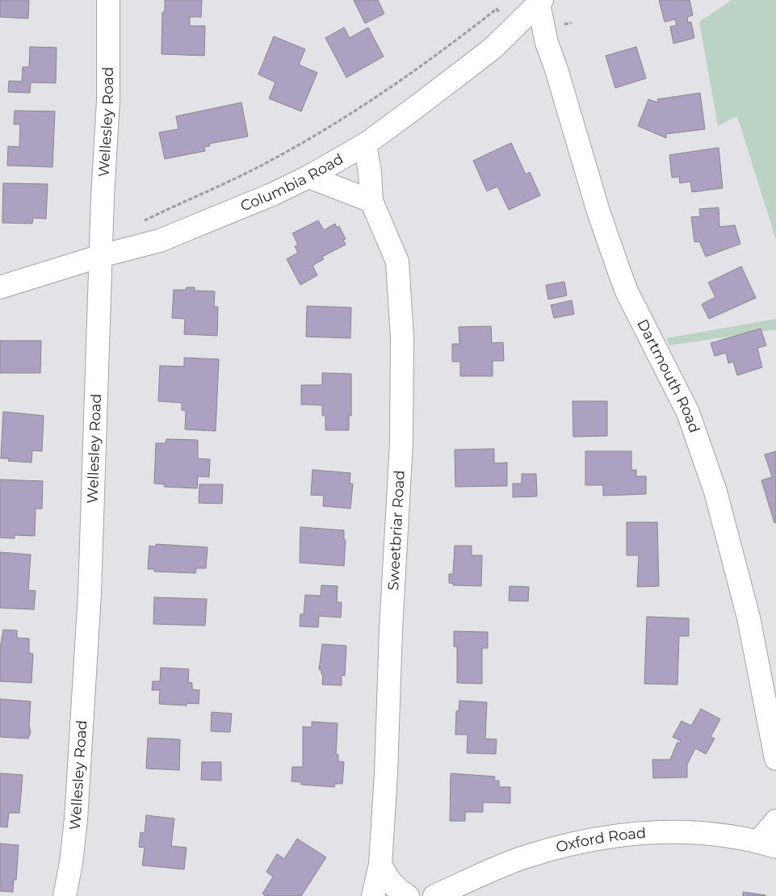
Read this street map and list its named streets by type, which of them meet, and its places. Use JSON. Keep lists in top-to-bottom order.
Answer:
{
  "streets": {
    "street": [
      "Wellesley Road",
      "Columbia Road",
      "Dartmouth Road",
      "Sweetbriar Road",
      "Oxford Road"
    ]
  },
  "crossings": [
    ["Wellesley Road", "Columbia Road"],
    ["Columbia Road", "Dartmouth Road"],
    ["Columbia Road", "Sweetbriar Road"]
  ]
}
